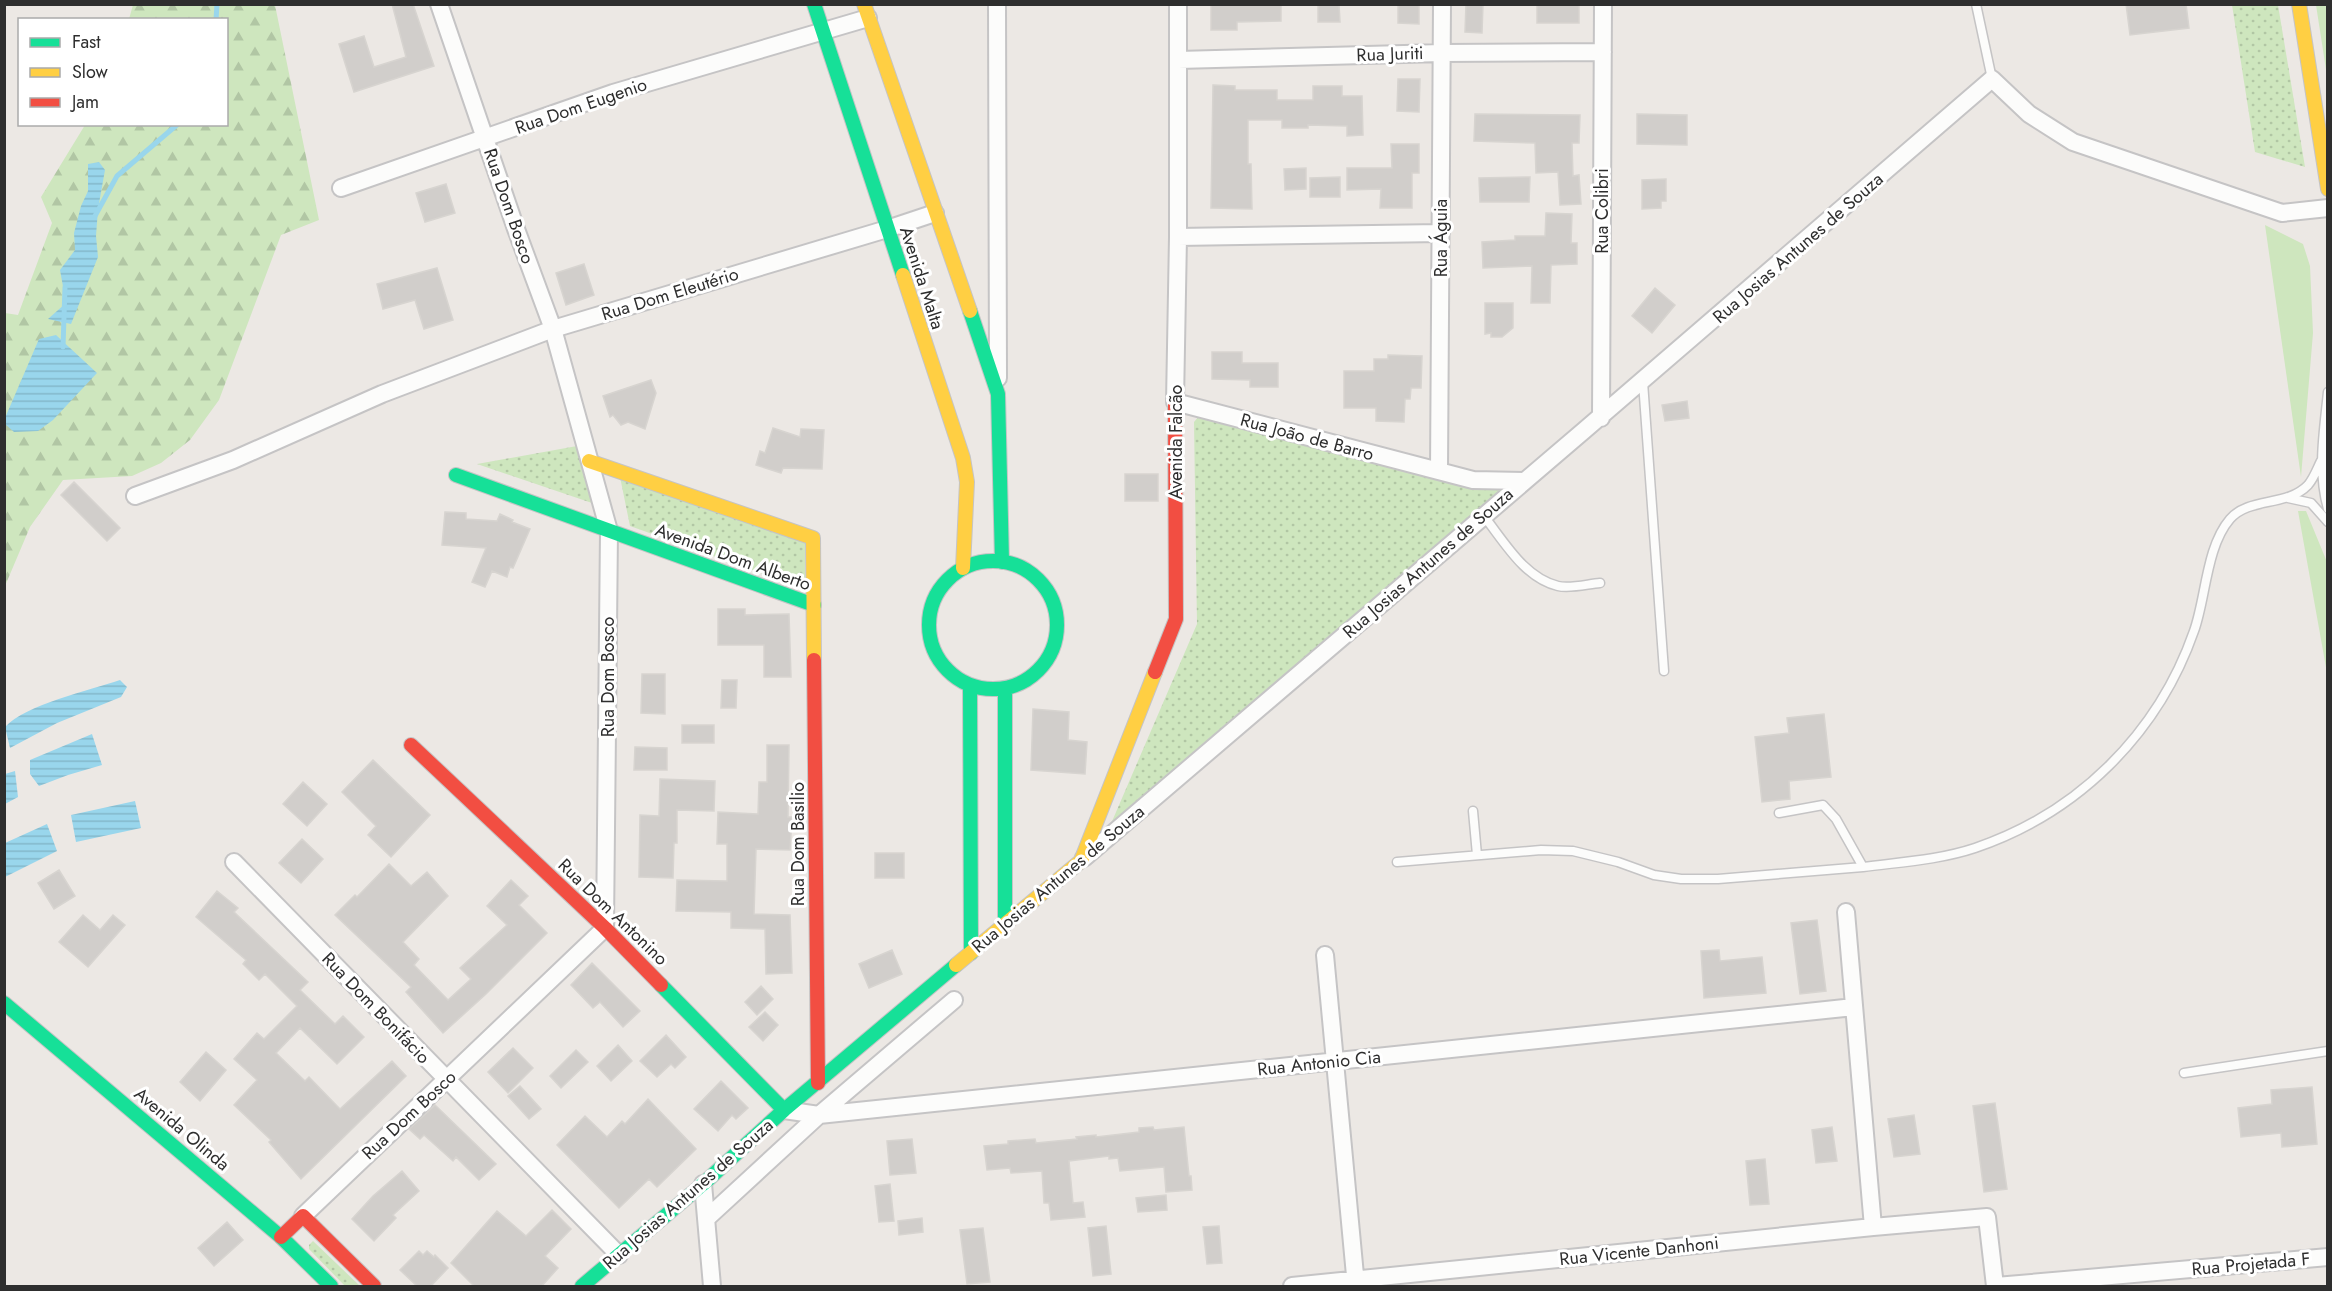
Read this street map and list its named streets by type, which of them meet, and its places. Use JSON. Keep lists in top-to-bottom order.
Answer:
{
  "streets": {
    "main road": [
      "Rua Dom Bosco",
      "Rua Josias Antunes de Souza",
      "Avenida Malta",
      "Avenida Falcão",
      "Avenida Dom Alberto",
      "Rua Dom Basilio",
      "Rua Dom Antonino",
      "Avenida Olinda"
    ],
    "street": [
      "Rua Juriti",
      "Rua Dom Eugenio",
      "Rua Colibri",
      "Rua Águia",
      "Rua Dom Eleutério",
      "Rua João de Barro",
      "Rua Dom Bonifácio",
      "Rua Antonio Cia",
      "Rua Vicente Danhoni",
      "Rua Projetada F"
    ]
  },
  "crossings": [
    ["Rua Juriti", "Rua Colibri"],
    ["Rua Juriti", "Rua Águia"],
    ["Rua Juriti", "Avenida Falcão"],
    ["Rua Dom Eugenio", "Rua Dom Bosco"],
    ["Rua Dom Eugenio", "Avenida Malta"],
    ["Rua Dom Bosco", "Rua Dom Eleutério"],
    ["Rua Dom Bosco", "Avenida Dom Alberto"],
    ["Rua Dom Bosco", "Rua Dom Antonino"],
    ["Rua Dom Bosco", "Rua Dom Bonifácio"],
    ["Rua Dom Bosco", "Avenida Olinda"],
    ["Rua Colibri", "Rua Josias Antunes de Souza"],
    ["Rua Águia", "Rua João de Barro"],
    ["Rua Josias Antunes de Souza", "Rua João de Barro"],
    ["Rua Josias Antunes de Souza", "Avenida Falcão"],
    ["Rua Josias Antunes de Souza", "Rua Dom Basilio"],
    ["Rua Josias Antunes de Souza", "Rua Dom Antonino"],
    ["Rua Josias Antunes de Souza", "Rua Dom Bonifácio"],
    ["Rua Josias Antunes de Souza", "Rua Antonio Cia"],
    ["Avenida Malta", "Rua Dom Eleutério"],
    ["Rua João de Barro", "Avenida Falcão"],
    ["Avenida Dom Alberto", "Rua Dom Basilio"],
    ["Rua Dom Antonino", "Rua Antonio Cia"],
    ["Rua Vicente Danhoni", "Rua Projetada F"]
  ],
  "legend": ["Fast", "Slow", "Jam"]
}
